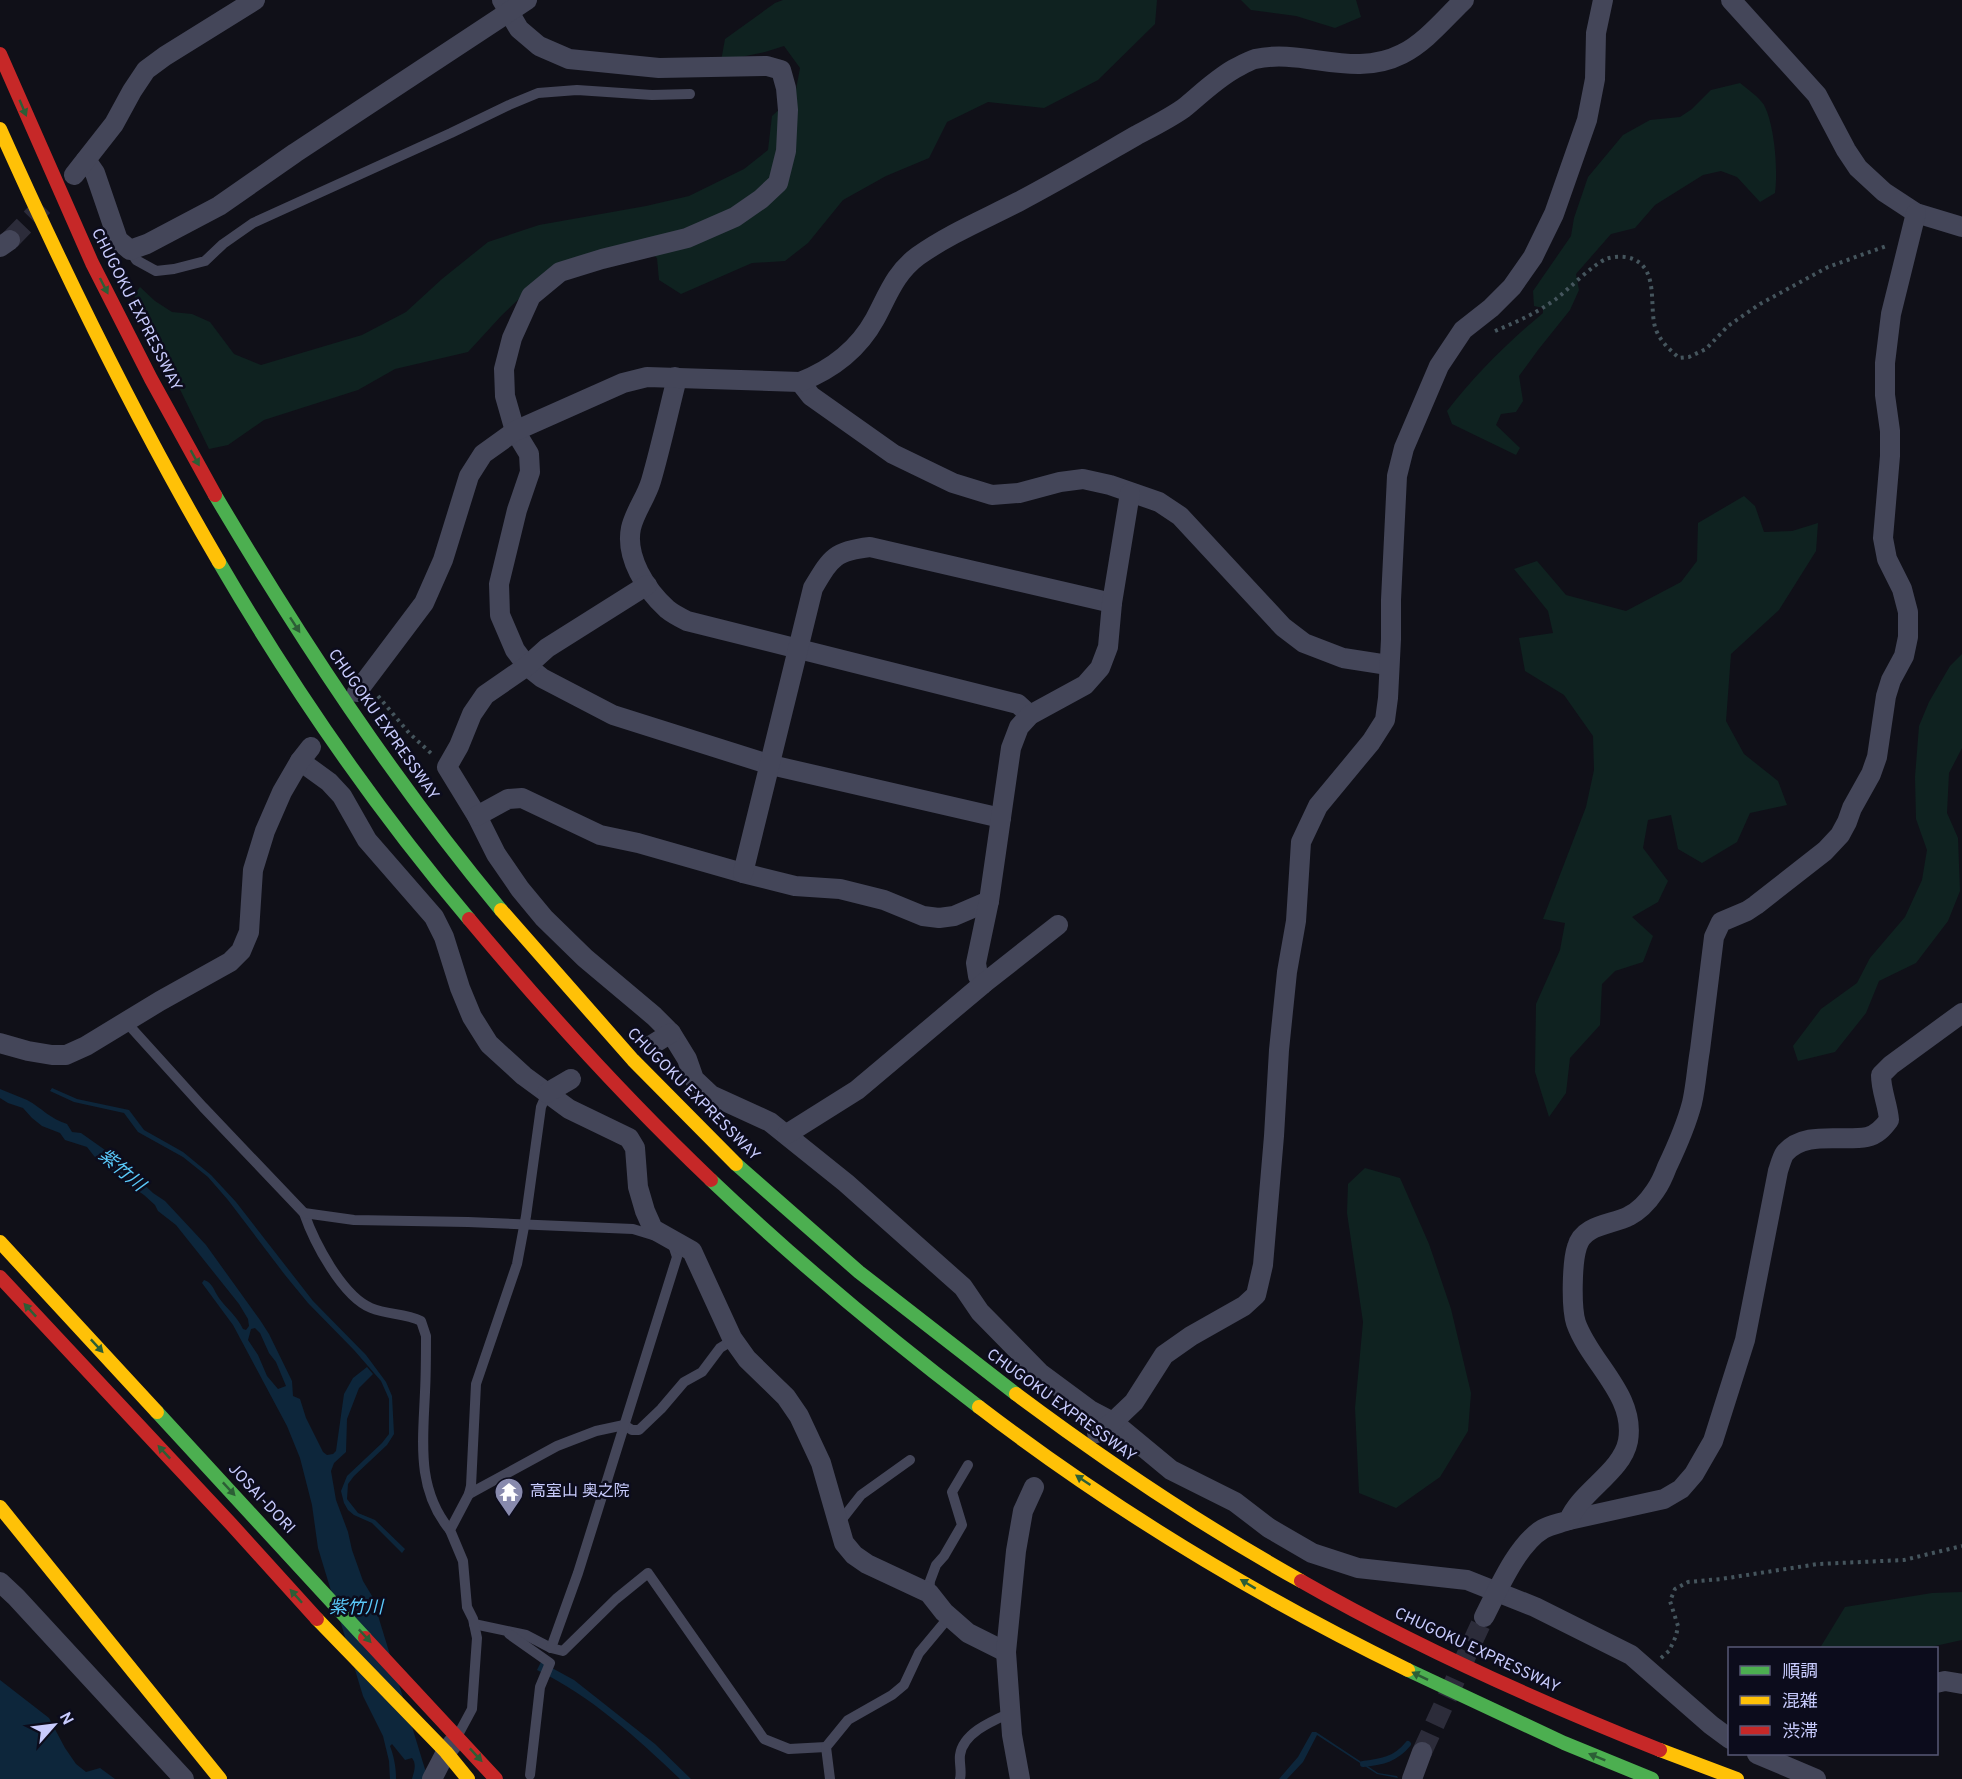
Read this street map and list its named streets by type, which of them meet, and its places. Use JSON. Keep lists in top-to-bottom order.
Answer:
{
  "streets": {
    "main road": ["CHUGOKU EXPRESSWAY", "JOSAI-DORI"]
  },
  "water": ["紫竹川"],
  "places": {
    "temple": ["高室山 奥之院"]
  },
  "legend": ["順調", "混雑", "渋滞"],
  "north": "top right"
}
